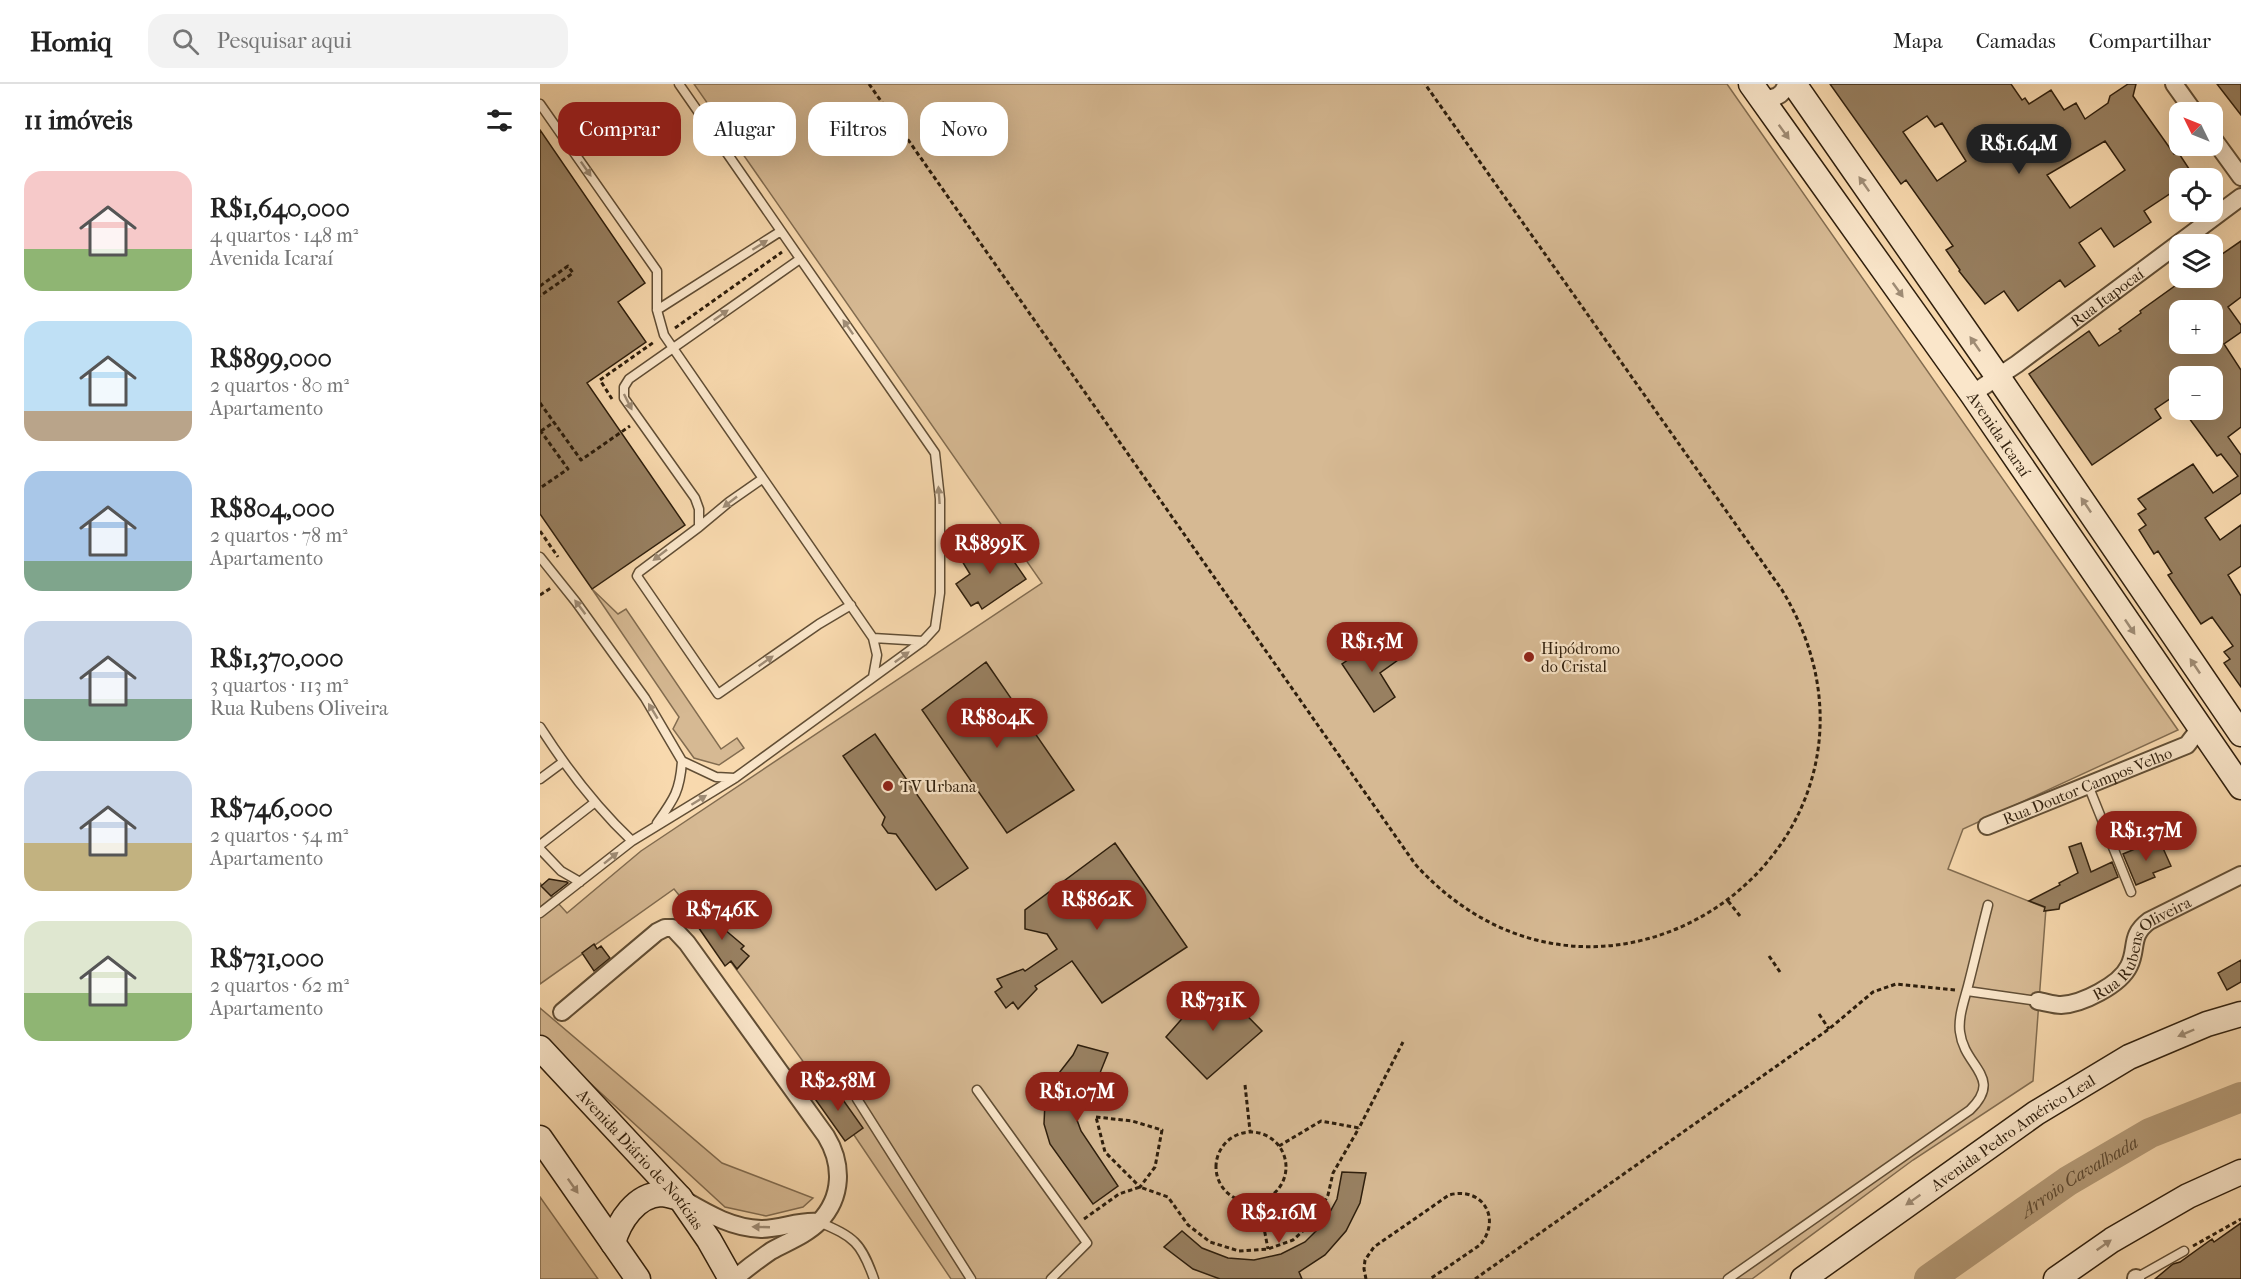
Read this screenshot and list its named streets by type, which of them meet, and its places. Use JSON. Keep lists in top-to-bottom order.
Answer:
{
  "streets": {
    "main road": [
      "Avenida Icaraí",
      "Rua Doutor Campos Velho",
      "Avenida Pedro Américo Leal",
      "Avenida Diário de Notícias"
    ],
    "street": ["Rua Itapocaí", "Rua Rubens Oliveira"]
  },
  "crossings": [
    ["Rua Itapocaí", "Avenida Icaraí"],
    ["Avenida Icaraí", "Rua Doutor Campos Velho"]
  ],
  "water": ["Arroio Cavalhada"],
  "places": ["Hipódromo do Cristal", "TV Urbana"],
  "north": "top left",
  "page": {
    "header": "Homiq",
    "search": "Pesquisar aqui",
    "nav": ["Mapa", "Camadas", "Compartilhar"],
    "heading": "11 imóveis",
    "map_buttons": ["+", "−"],
    "chip": [
      "Comprar",
      "Alugar",
      "Filtros",
      "Novo"
    ],
    "price": [
      "R$1.64M",
      "R$899K",
      "R$1.5M",
      "R$804K",
      "R$1.37M",
      "R$862K",
      "R$746K",
      "R$731K",
      "R$2.58M",
      "R$1.07M",
      "R$2.16M"
    ],
    "list": [
      {
        "name": "R$1,640,000",
        "note": "4 quartos · 148 m² · Avenida Icaraí"
      },
      {
        "name": "R$899,000",
        "note": "2 quartos · 80 m² · Apartamento"
      },
      {
        "name": "R$804,000",
        "note": "2 quartos · 78 m² · Apartamento"
      },
      {
        "name": "R$1,370,000",
        "note": "3 quartos · 113 m² · Rua Rubens Oliveira"
      },
      {
        "name": "R$746,000",
        "note": "2 quartos · 54 m² · Apartamento"
      },
      {
        "name": "R$731,000",
        "note": "2 quartos · 62 m² · Apartamento"
      }
    ]
  }
}
